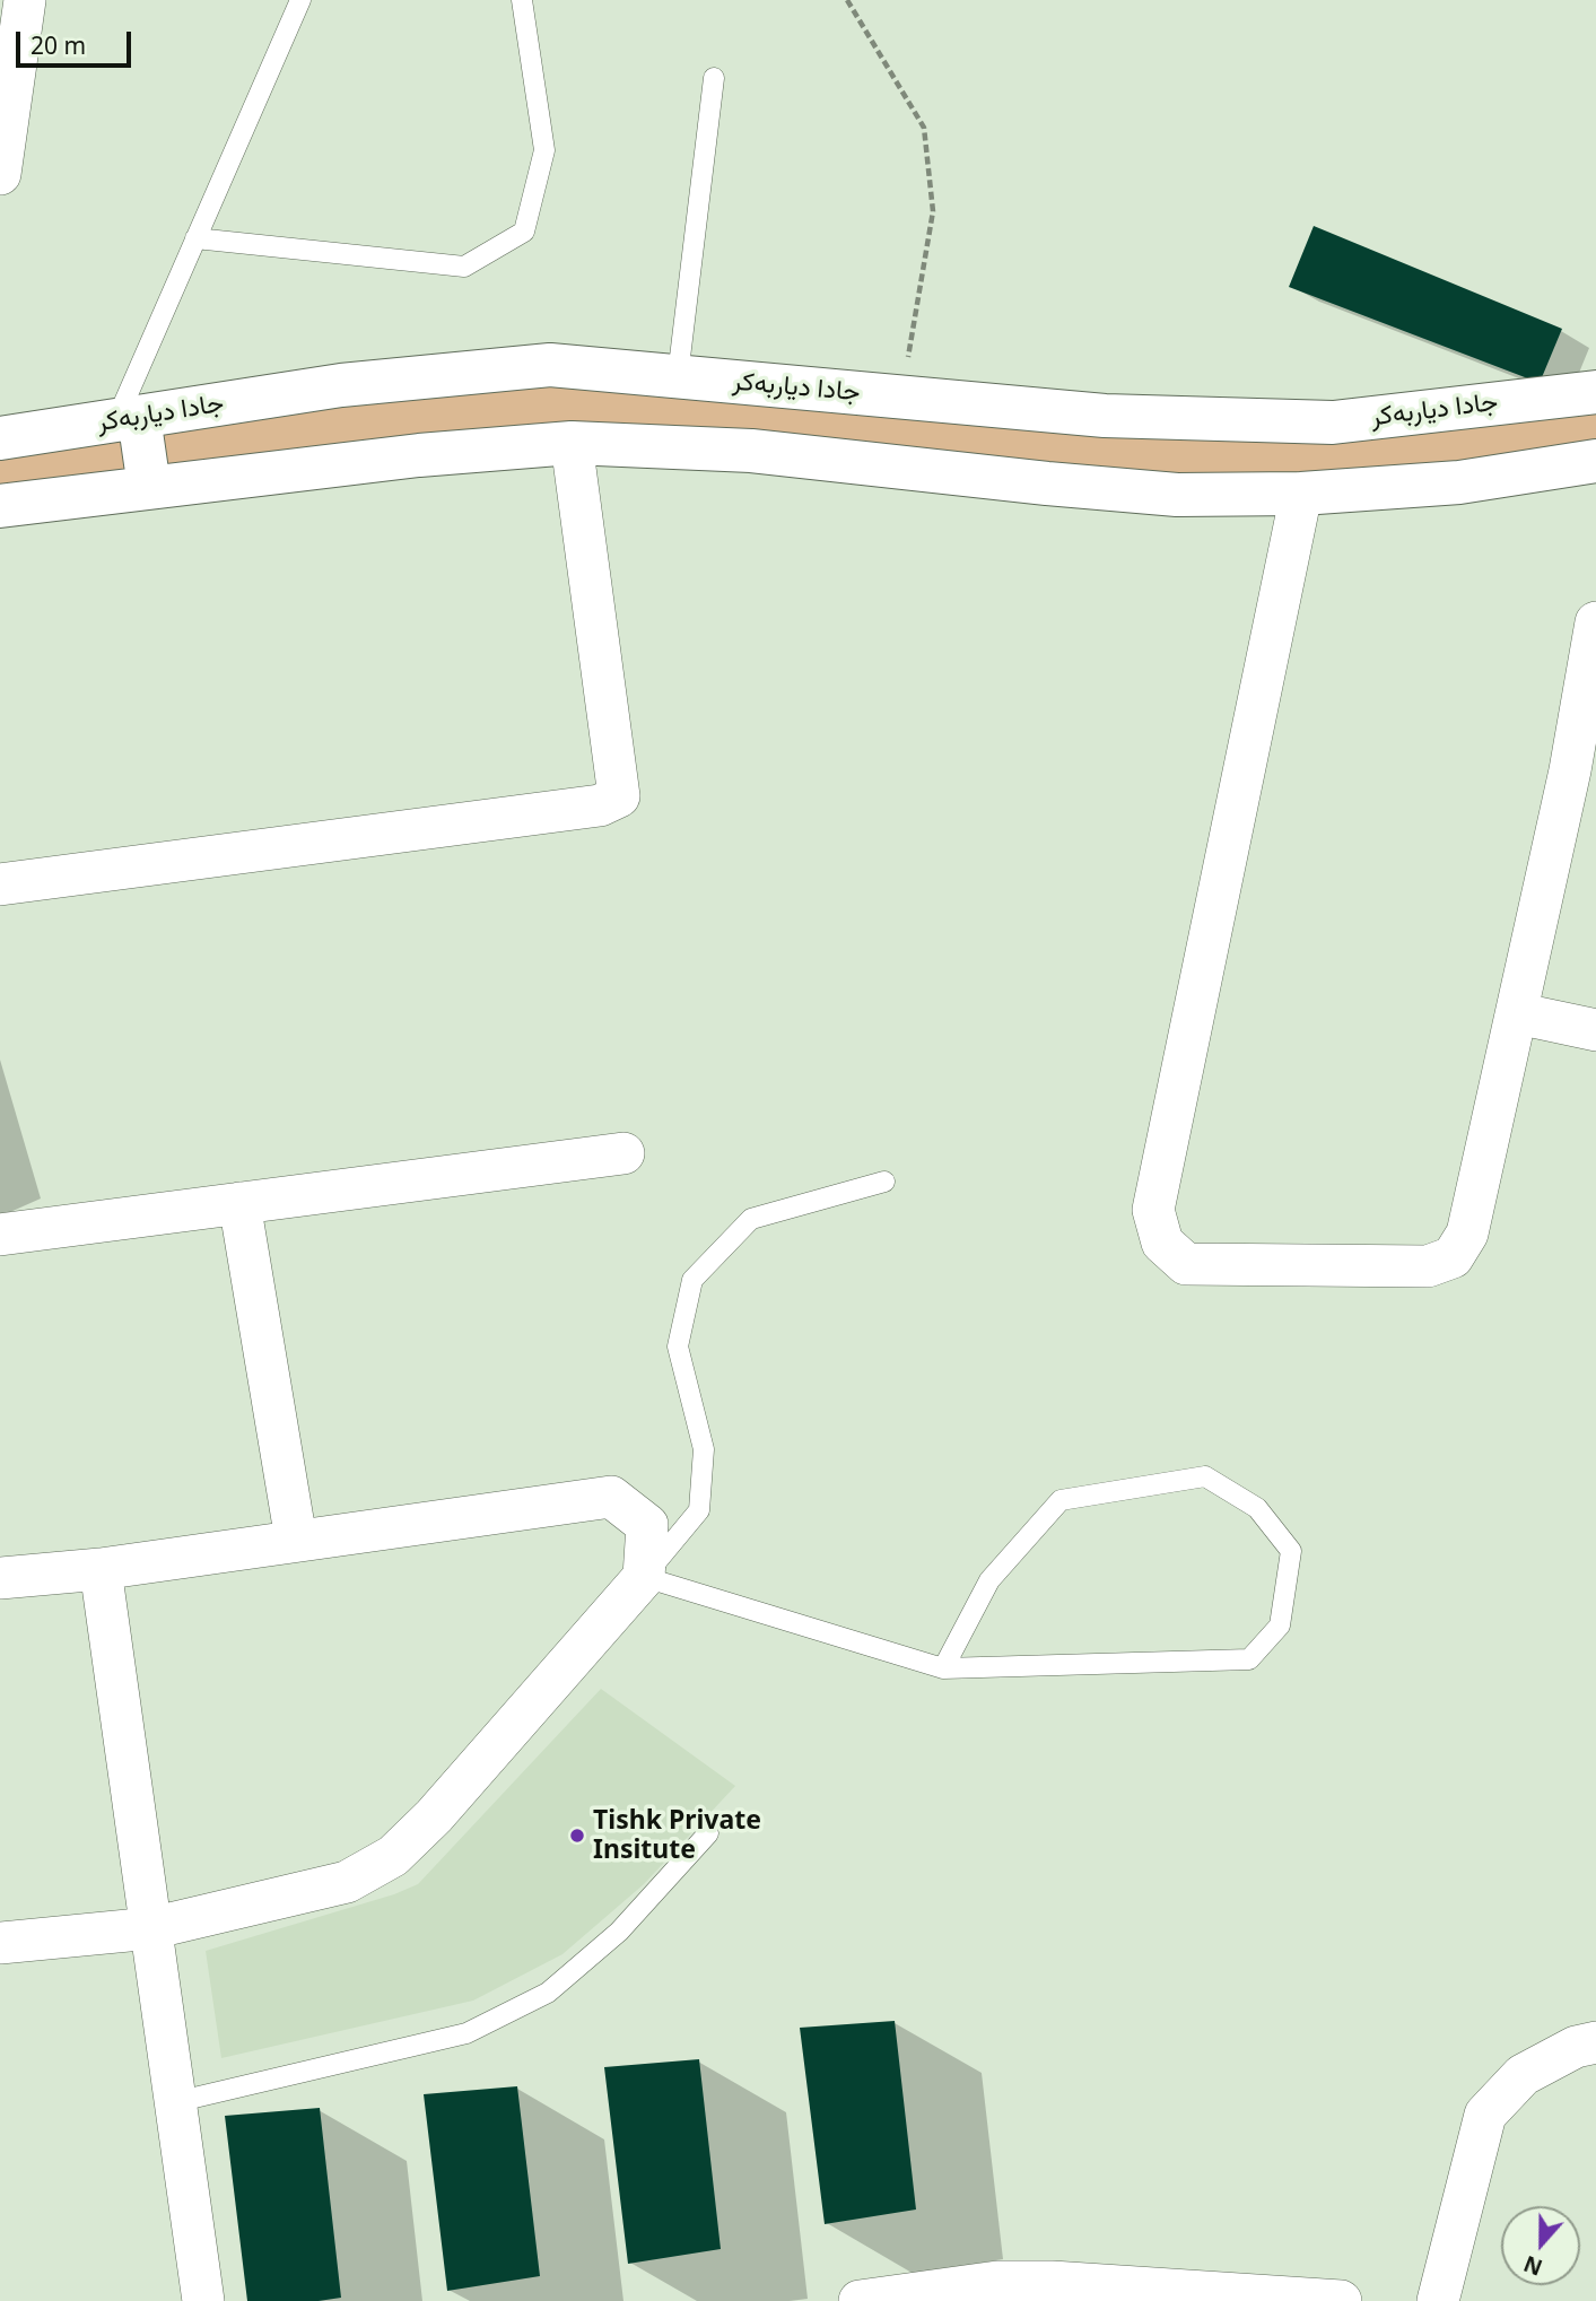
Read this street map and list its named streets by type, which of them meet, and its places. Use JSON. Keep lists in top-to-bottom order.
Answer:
{
  "streets": {
    "main road": ["جادا دیاربه‌كر"]
  },
  "places": ["Tishk Private Insitute"],
  "scale_bar": "20 m",
  "north": "bottom"
}
